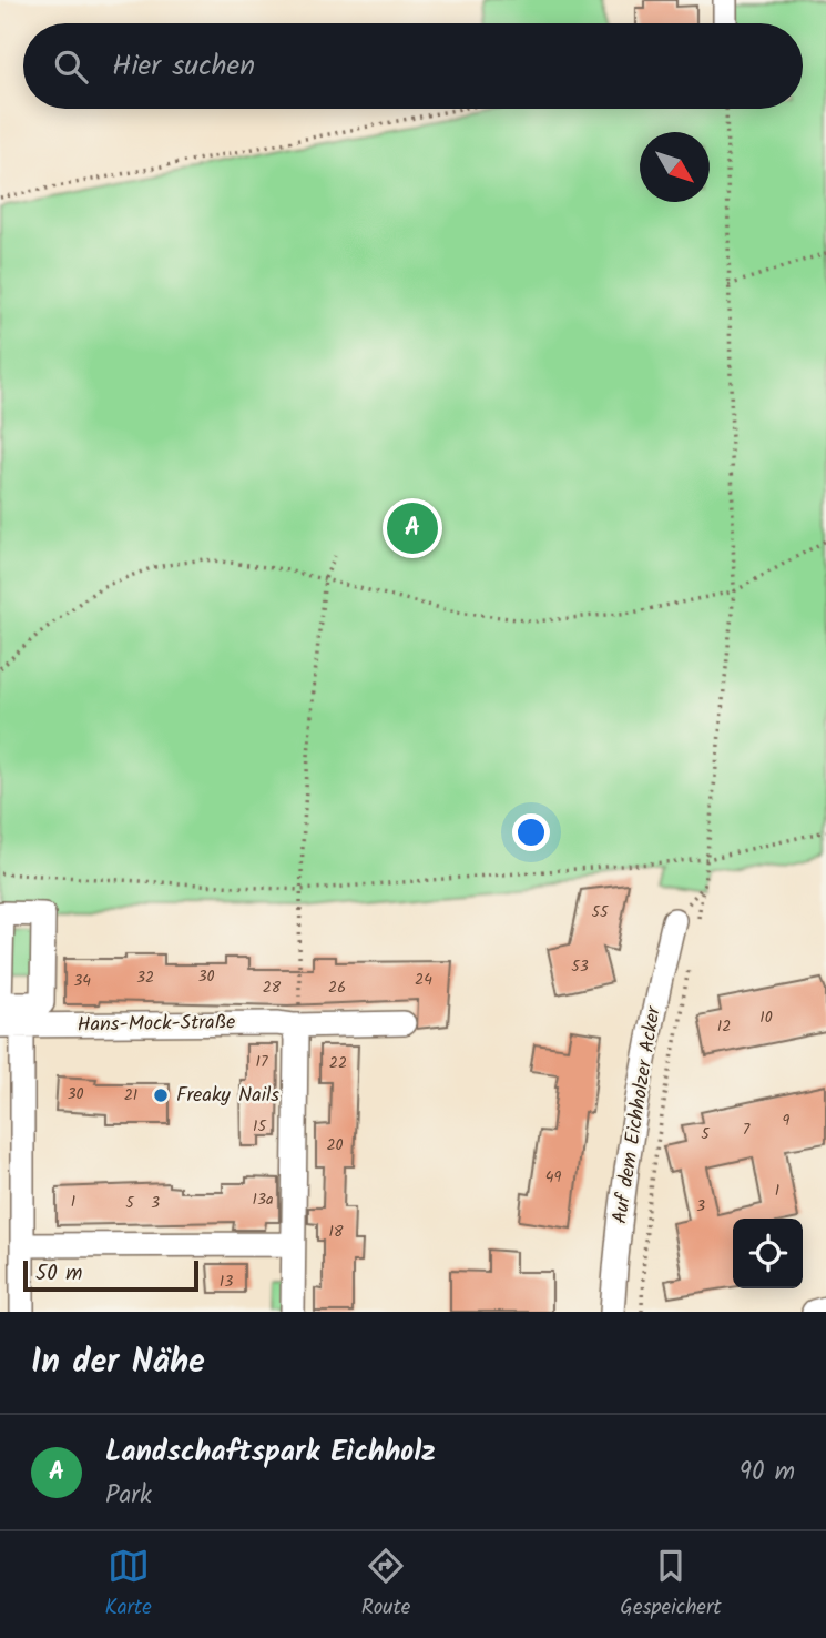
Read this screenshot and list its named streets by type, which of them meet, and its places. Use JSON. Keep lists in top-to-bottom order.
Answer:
{
  "streets": {
    "street": ["Hans-Mock-Straße", "Auf dem Eichholzer Acker"]
  },
  "places": ["Freaky Nails"],
  "house_numbers": [
    "55",
    "53",
    "30",
    "32",
    "24",
    "34",
    "28",
    "26",
    "10",
    "12",
    "17",
    "22",
    "30",
    "21",
    "9",
    "15",
    "7",
    "5",
    "20",
    "49",
    "1",
    "13a",
    "1",
    "5",
    "3",
    "3",
    "18",
    "13"
  ],
  "scale_bar": "50 m",
  "north": "bottom right",
  "page": {
    "search": "Hier suchen",
    "pins": "A",
    "scale": "50 m",
    "heading": "In der Nähe",
    "list": [
      {
        "mark": "A",
        "name": "Landschaftspark Eichholz",
        "note": "Park",
        "value": "90 m"
      }
    ],
    "nav": ["Karte", "Route", "Gespeichert"]
  }
}
